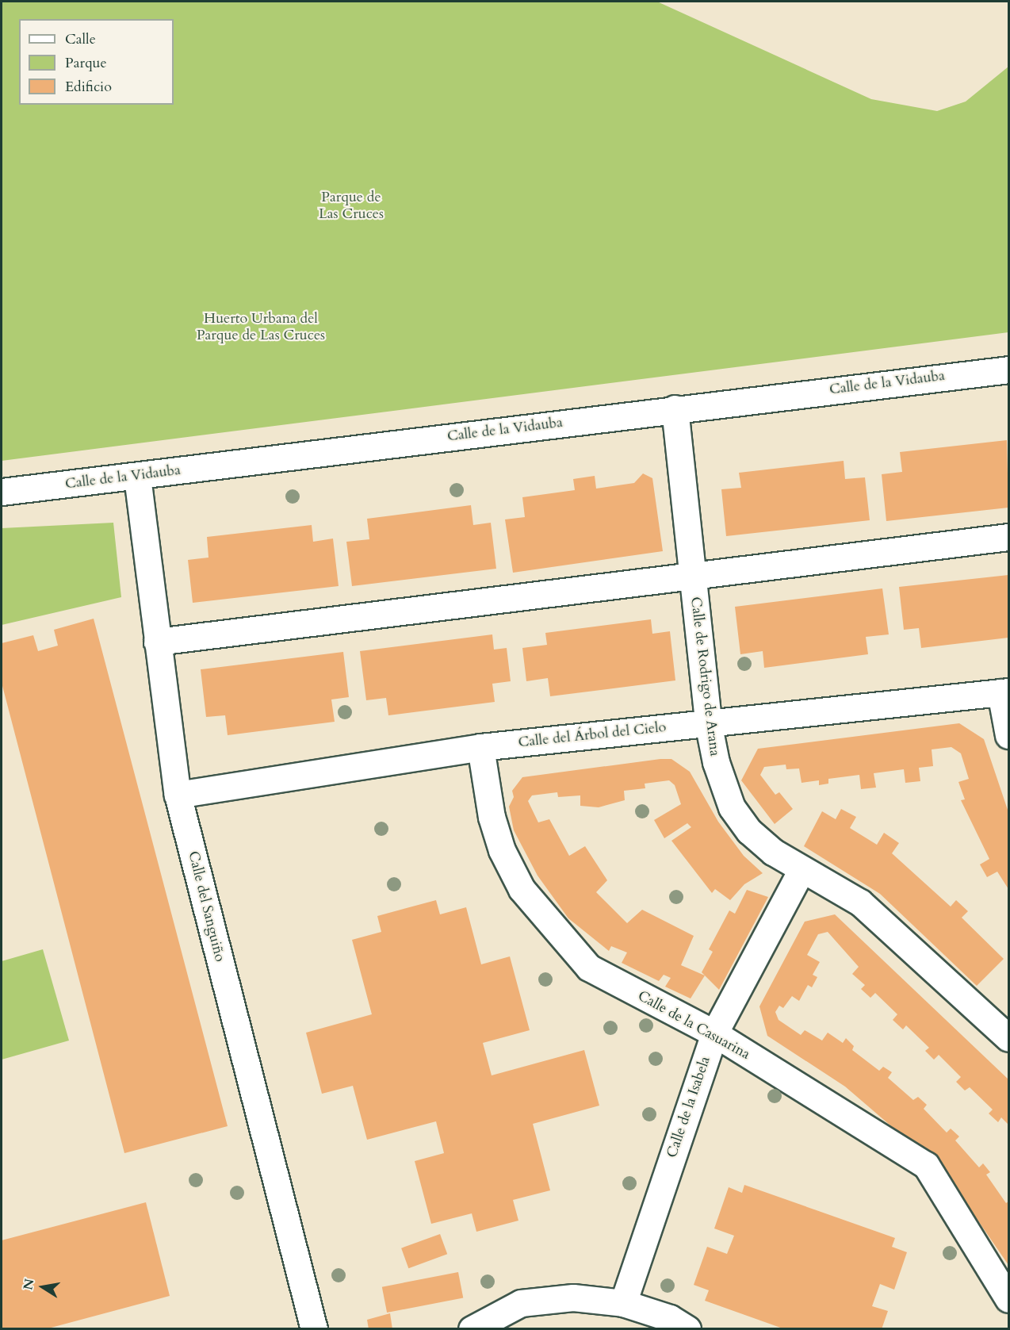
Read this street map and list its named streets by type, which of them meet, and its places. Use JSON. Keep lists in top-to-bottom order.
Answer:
{
  "streets": {
    "street": [
      "Calle de la Vidauba",
      "Calle de Rodrigo de Arana",
      "Calle del Árbol del Cielo",
      "Calle del Sanguiño",
      "Calle de la Casuarina",
      "Calle de la Isabela"
    ]
  },
  "crossings": [
    ["Calle de la Vidauba", "Calle de Rodrigo de Arana"],
    ["Calle de la Vidauba", "Calle del Sanguiño"],
    ["Calle de Rodrigo de Arana", "Calle del Árbol del Cielo"],
    ["Calle de Rodrigo de Arana", "Calle de la Isabela"],
    ["Calle del Árbol del Cielo", "Calle del Sanguiño"],
    ["Calle del Árbol del Cielo", "Calle de la Casuarina"],
    ["Calle de la Casuarina", "Calle de la Isabela"]
  ],
  "parks": ["Parque de Las Cruces", "Huerto Urbana del Parque de Las Cruces"],
  "legend": ["Calle", "Parque", "Edificio"],
  "north": "left"
}
